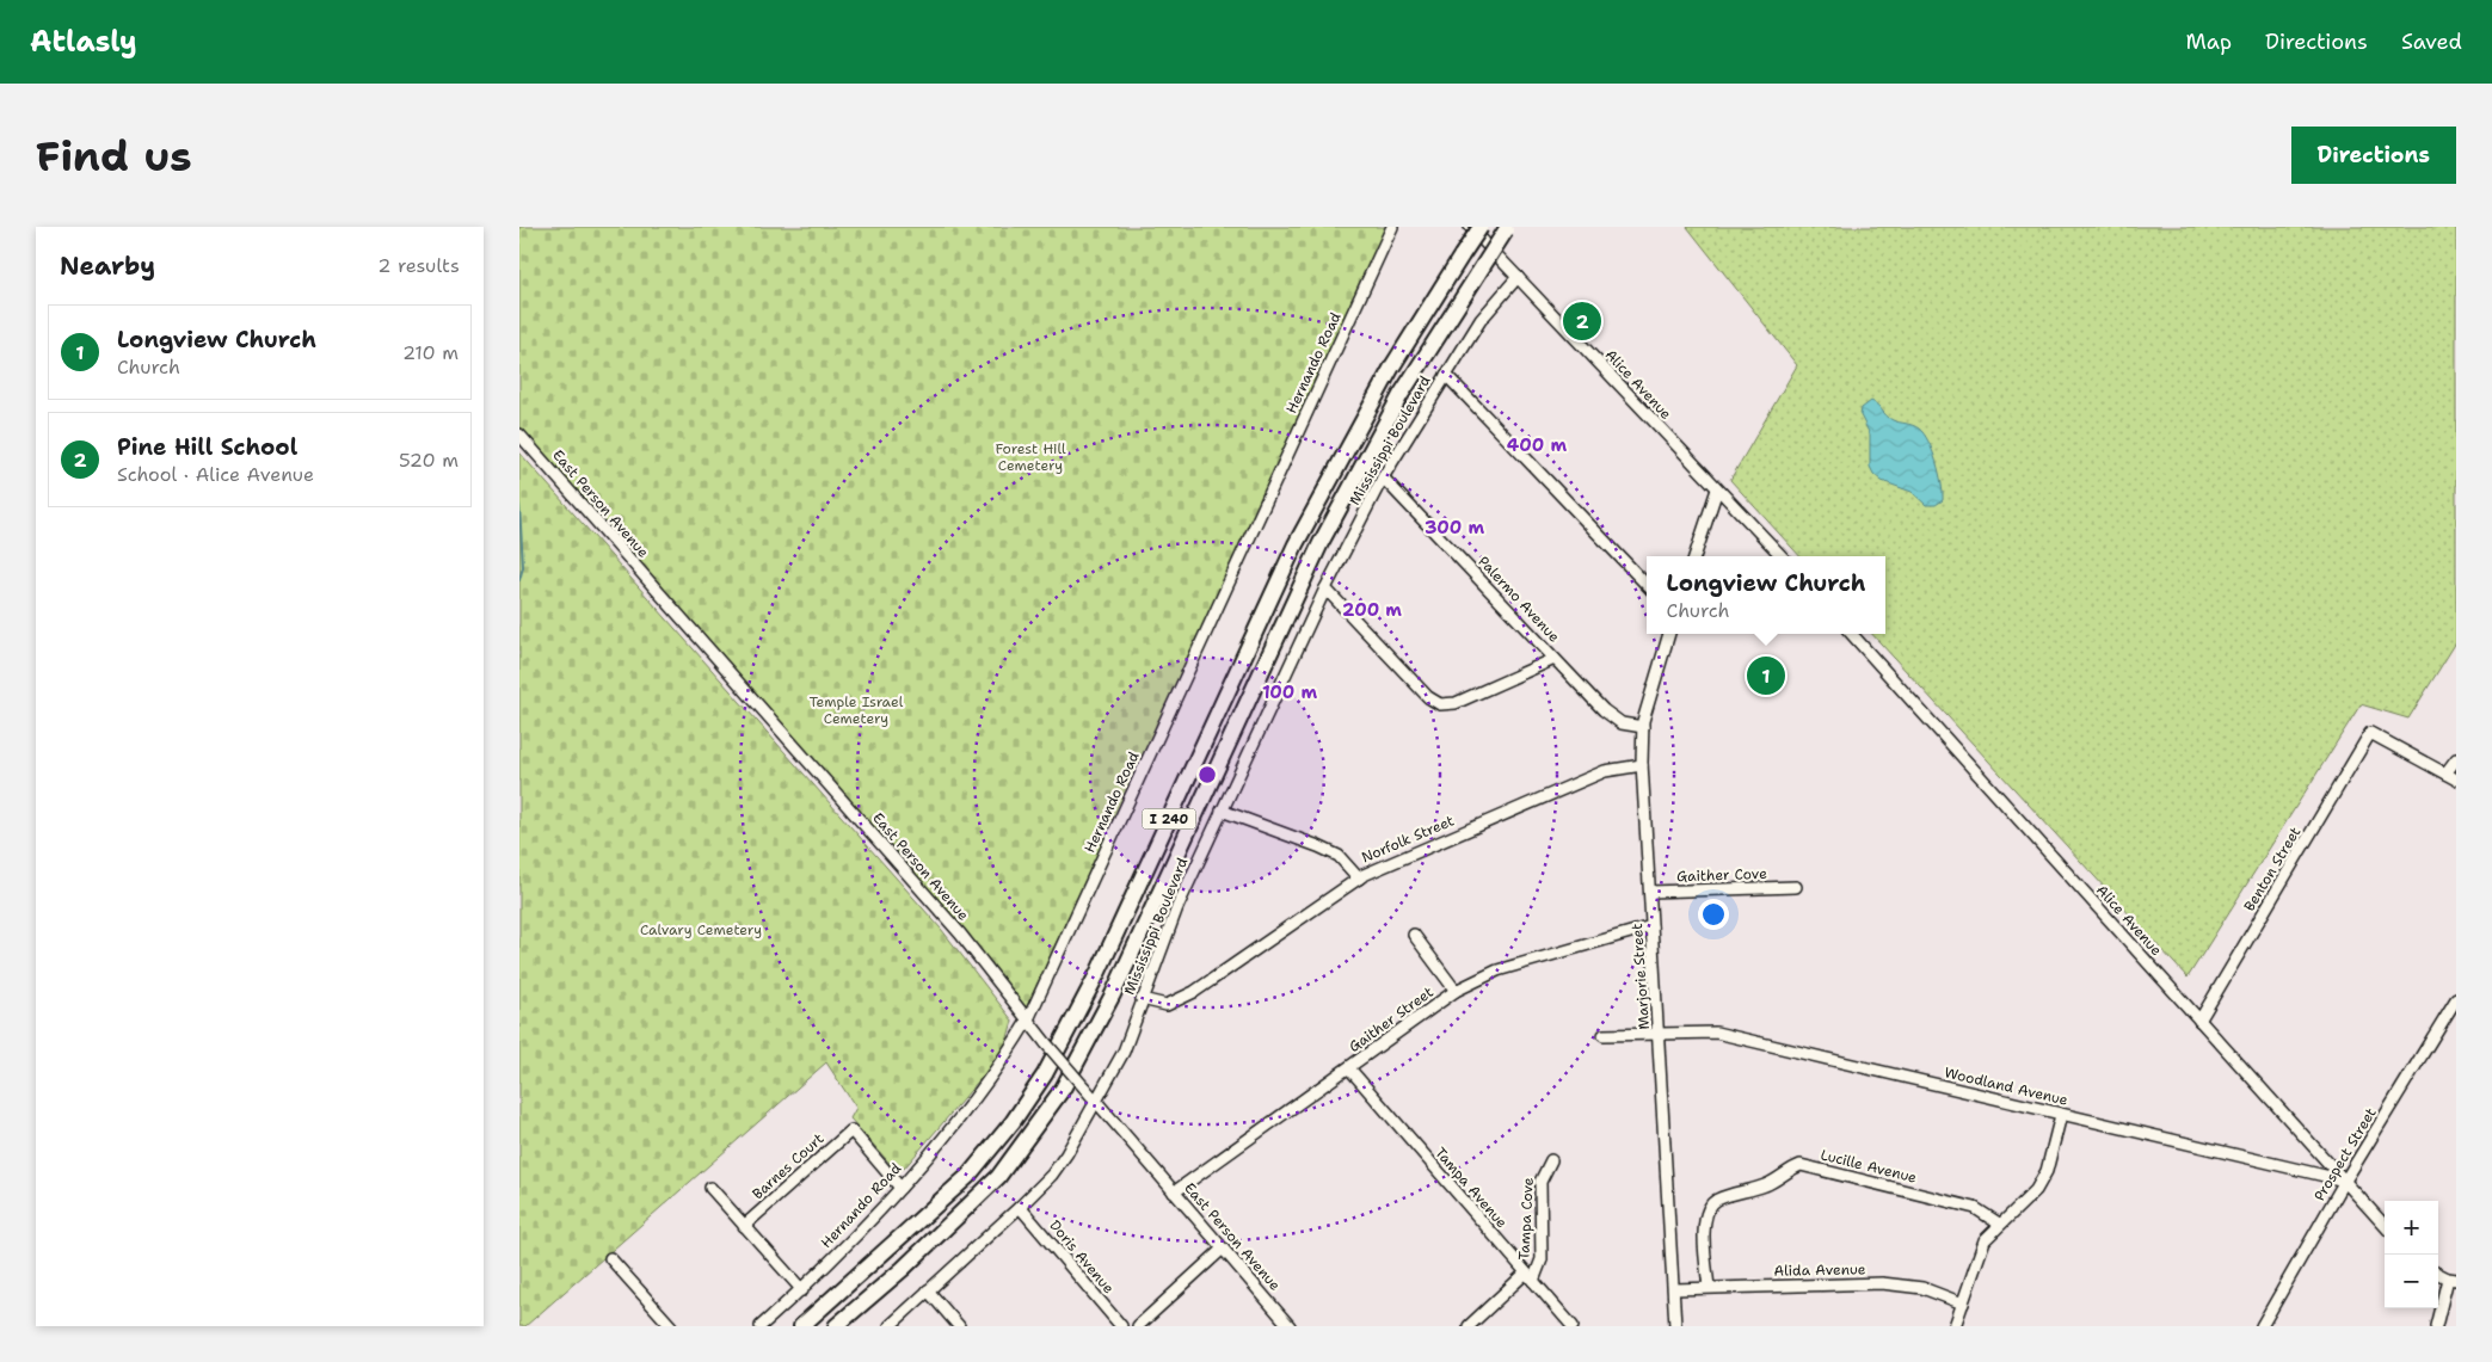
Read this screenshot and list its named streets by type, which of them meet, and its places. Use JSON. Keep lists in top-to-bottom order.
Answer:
{
  "streets": {
    "highway": ["I 240"],
    "street": [
      "Hernando Road",
      "Alice Avenue",
      "Mississippi Boulevard",
      "East Person Avenue",
      "Palermo Avenue",
      "Norfolk Street",
      "Benton Street",
      "Gaither Cove",
      "Marjorie Street",
      "Gaither Street",
      "Woodland Avenue",
      "Prospect Street",
      "Barnes Court",
      "Lucille Avenue",
      "Tampa Avenue",
      "Tampa Cove",
      "Doris Avenue",
      "Alida Avenue"
    ]
  },
  "crossings": [
    ["Hernando Road", "East Person Avenue"],
    ["Hernando Road", "Barnes Court"],
    ["Alice Avenue", "Mississippi Boulevard"],
    ["Alice Avenue", "Benton Street"],
    ["Alice Avenue", "Woodland Avenue"],
    ["Alice Avenue", "Prospect Street"],
    ["Mississippi Boulevard", "East Person Avenue"],
    ["Mississippi Boulevard", "Palermo Avenue"],
    ["Mississippi Boulevard", "Norfolk Street"],
    ["Mississippi Boulevard", "Doris Avenue"],
    ["East Person Avenue", "Gaither Street"],
    ["Palermo Avenue", "Marjorie Street"],
    ["Norfolk Street", "Marjorie Street"],
    ["Gaither Cove", "Marjorie Street"],
    ["Marjorie Street", "Gaither Street"],
    ["Marjorie Street", "Woodland Avenue"],
    ["Marjorie Street", "Alida Avenue"],
    ["Gaither Street", "Tampa Avenue"],
    ["Woodland Avenue", "Prospect Street"],
    ["Lucille Avenue", "Alida Avenue"],
    ["Tampa Avenue", "Tampa Cove"]
  ],
  "parks": ["Forest Hill Cemetery", "Temple Israel Cemetery", "Calvary Cemetery"],
  "page": {
    "header": "Atlasly",
    "nav": ["Map", "Directions", "Saved"],
    "buttons": "Directions",
    "title": "Find us",
    "heading": ["Nearby", "2 results"],
    "pins": ["2", "1"],
    "list": [
      {
        "mark": "1",
        "name": "Longview Church",
        "note": "Church",
        "value": "210 m"
      },
      {
        "mark": "2",
        "name": "Pine Hill School",
        "note": "School · Alice Avenue",
        "value": "520 m"
      }
    ],
    "popup": ["Longview Church", "Church"],
    "map_buttons": ["+", "−"]
  },
  "rings": [
    "400 m",
    "300 m",
    "200 m",
    "100 m"
  ]
}
